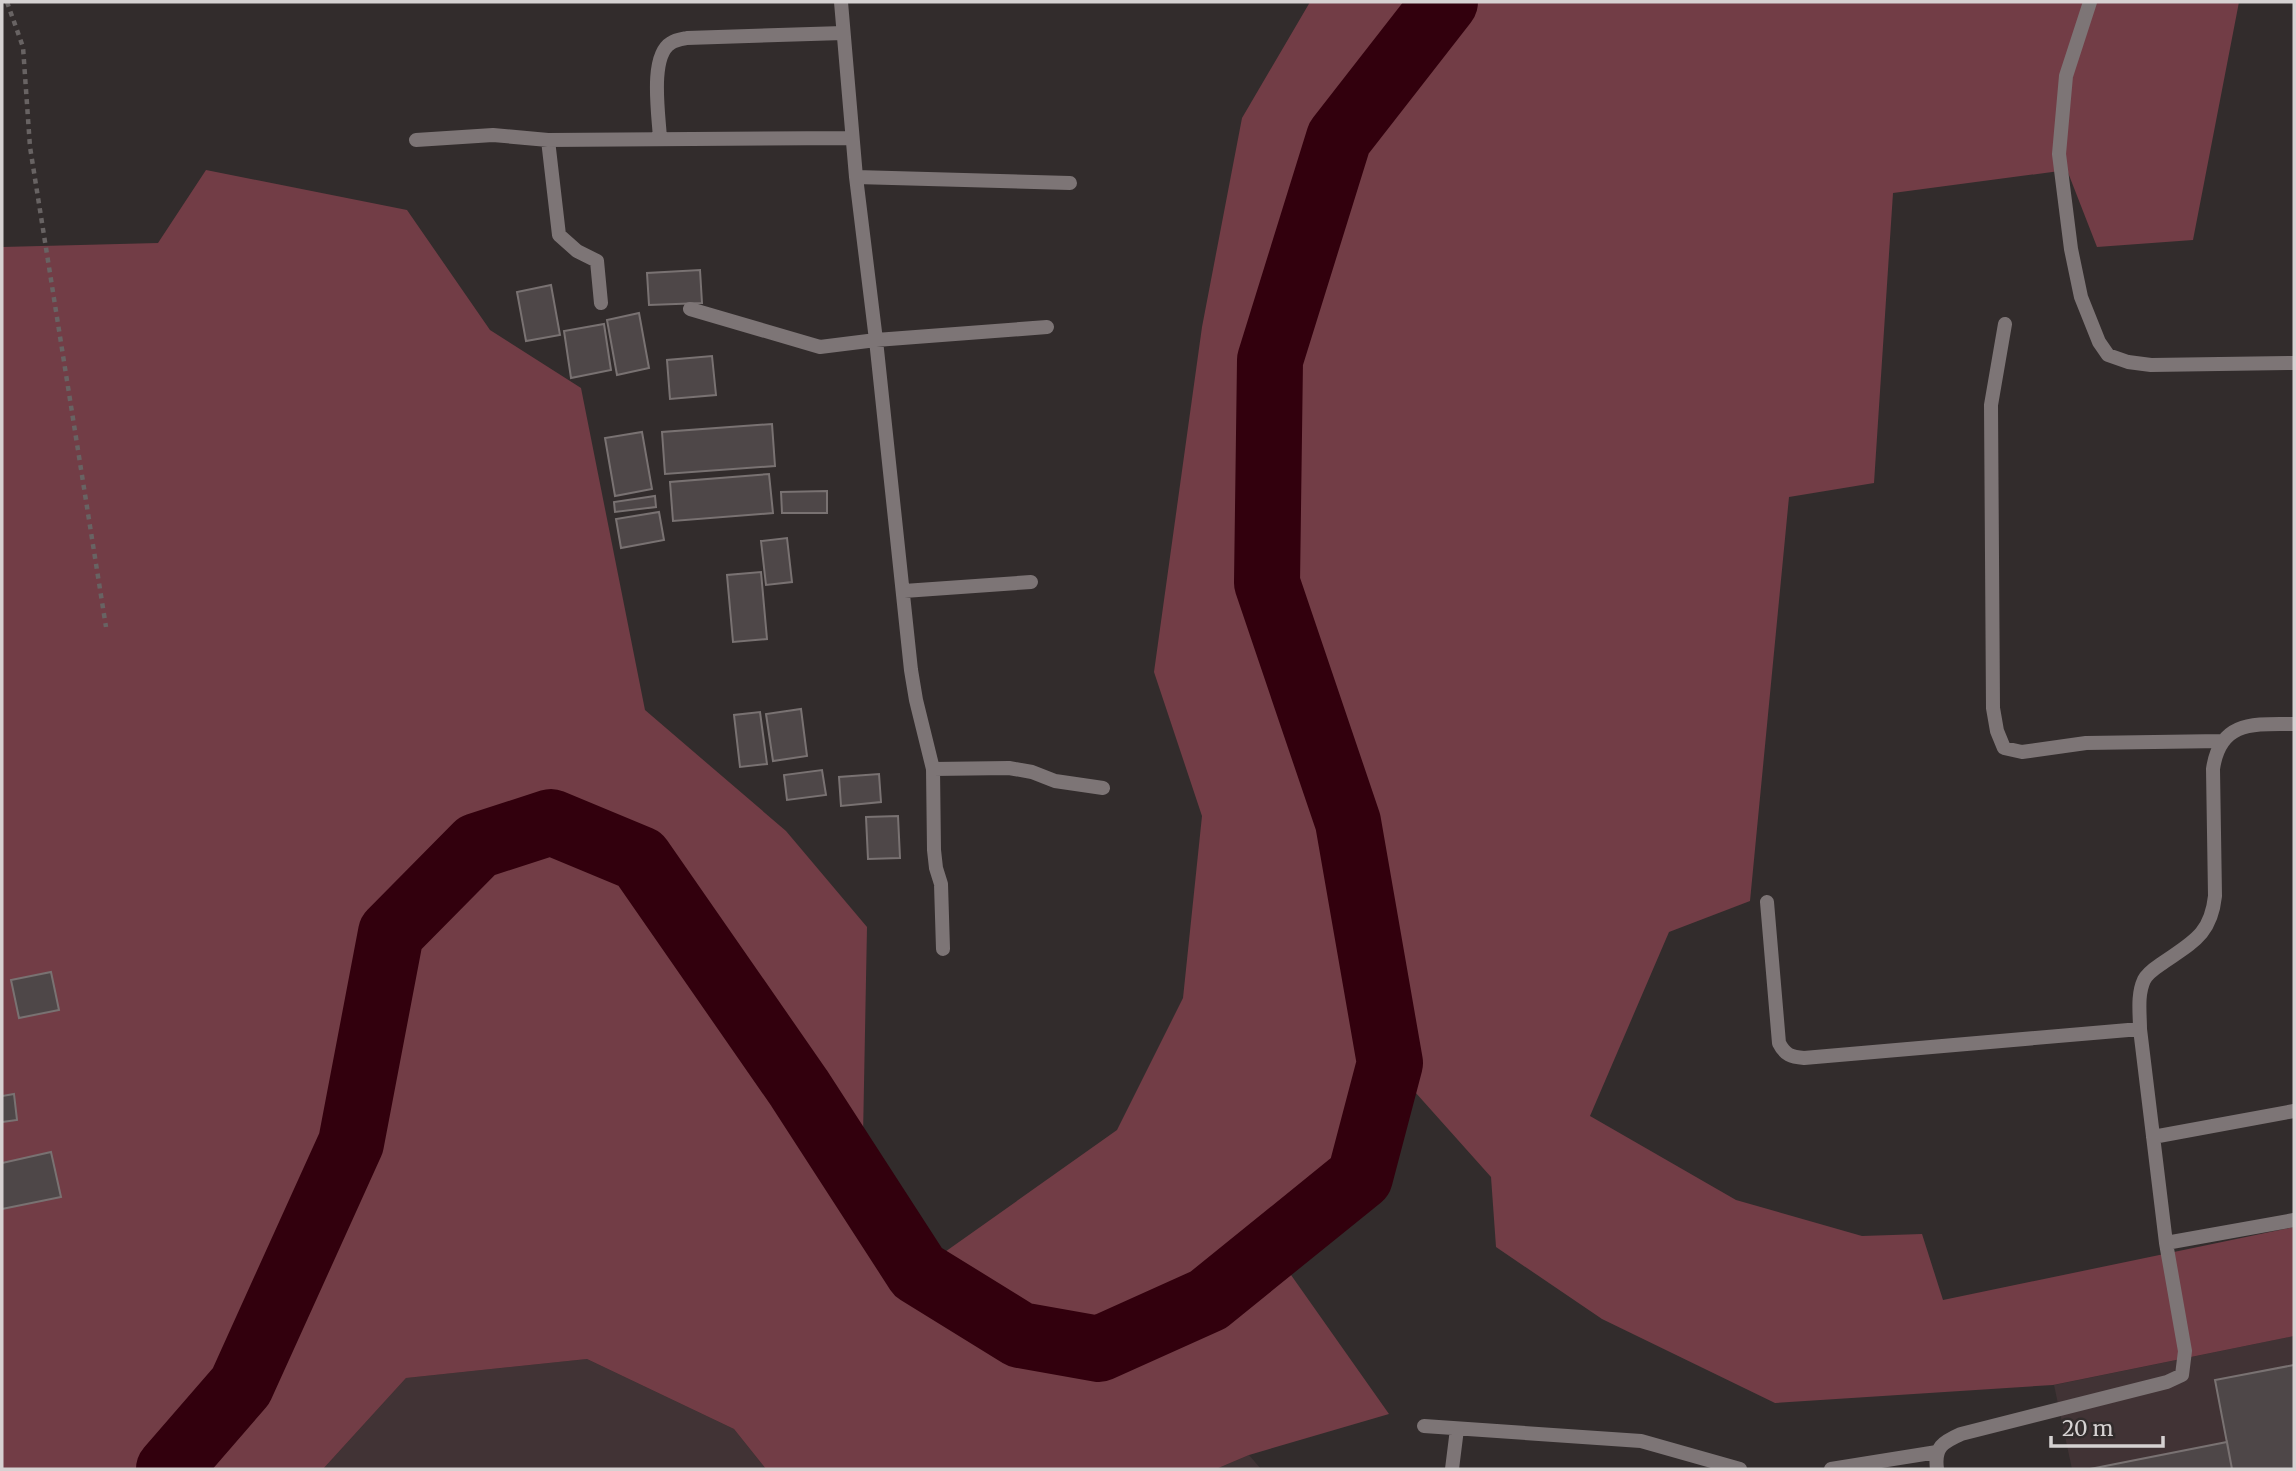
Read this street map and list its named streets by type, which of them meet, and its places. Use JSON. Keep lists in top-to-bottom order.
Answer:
{
  "scale_bar": "20 m"
}
